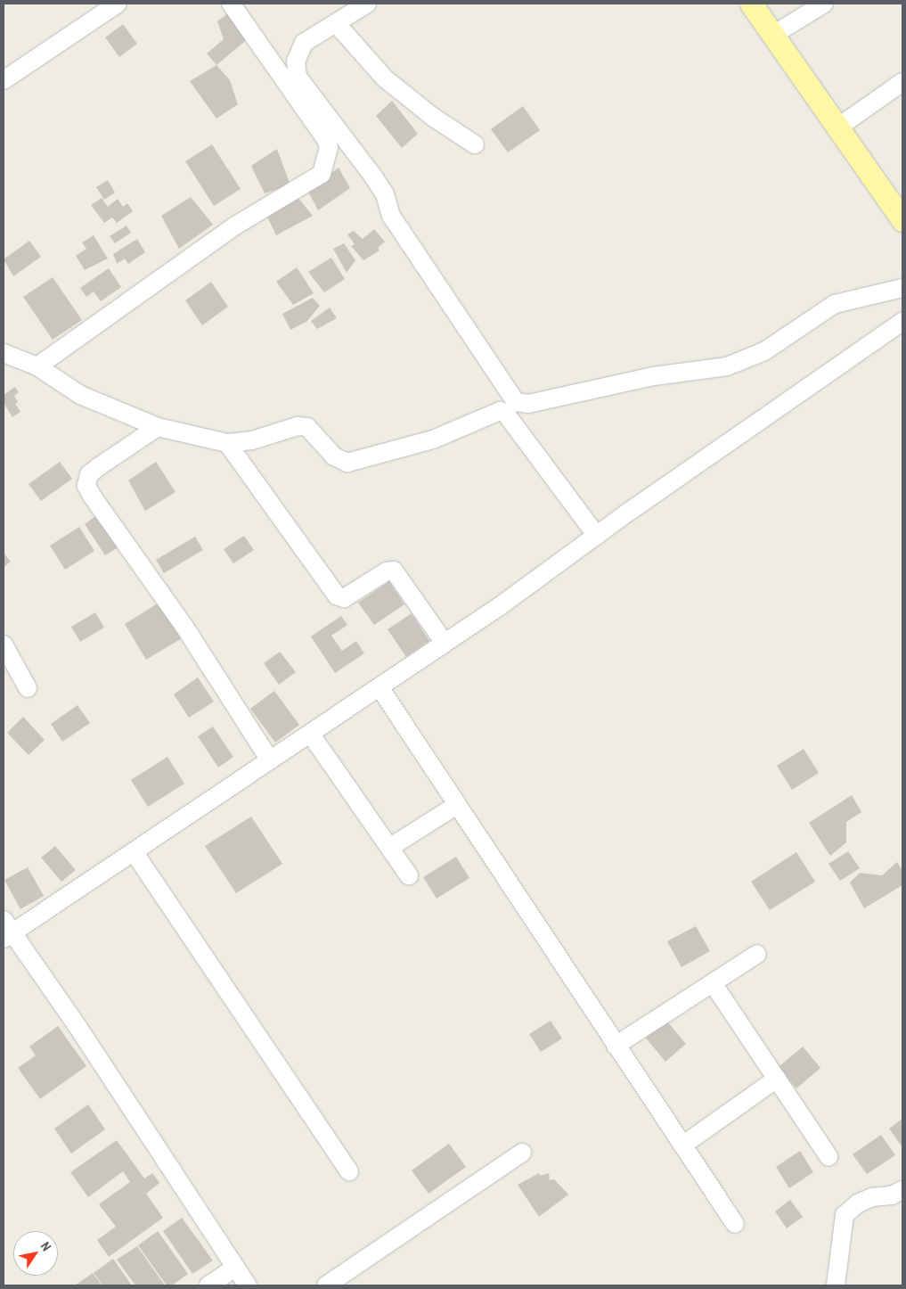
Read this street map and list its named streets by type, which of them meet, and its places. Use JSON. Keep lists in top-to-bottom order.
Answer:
{
  "north": "top right"
}
